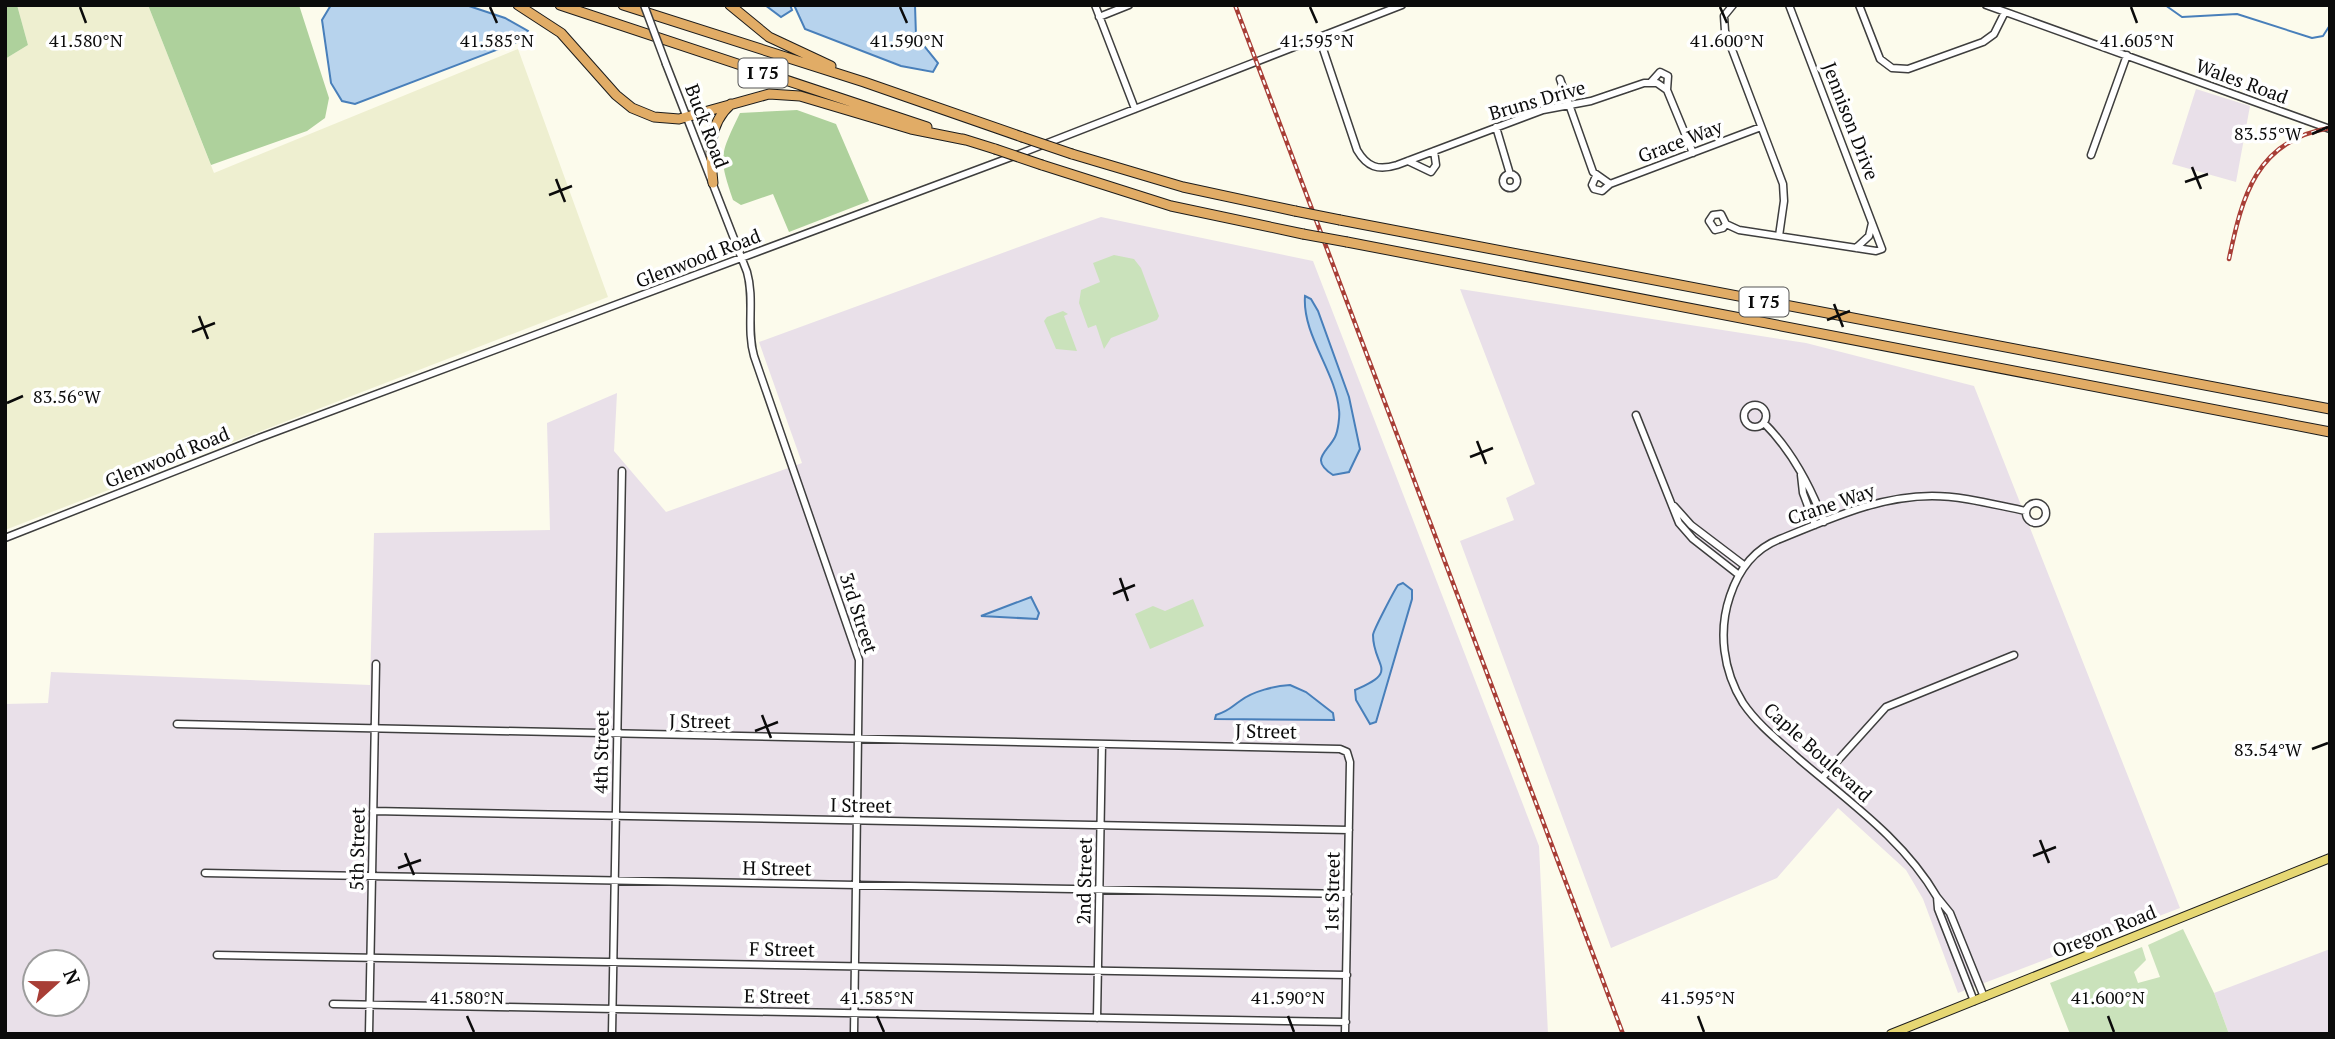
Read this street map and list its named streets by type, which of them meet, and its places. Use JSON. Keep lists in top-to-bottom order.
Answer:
{
  "streets": {
    "highway": ["I 75"],
    "main road": ["Oregon Road"],
    "street": [
      "Wales Road",
      "Bruns Drive",
      "Jennison Drive",
      "Buck Road",
      "Grace Way",
      "Glenwood Road",
      "Crane Way",
      "3rd Street",
      "J Street",
      "4th Street",
      "Caple Boulevard",
      "I Street",
      "5th Street",
      "H Street",
      "2nd Street",
      "1st Street",
      "F Street",
      "E Street"
    ]
  },
  "crossings": [
    ["Bruns Drive", "Glenwood Road"],
    ["Buck Road", "Glenwood Road"],
    ["Buck Road", "3rd Street"],
    ["Glenwood Road", "3rd Street"],
    ["Crane Way", "Caple Boulevard"],
    ["3rd Street", "J Street"],
    ["3rd Street", "I Street"],
    ["3rd Street", "H Street"],
    ["3rd Street", "F Street"],
    ["3rd Street", "E Street"],
    ["J Street", "4th Street"],
    ["J Street", "5th Street"],
    ["J Street", "2nd Street"],
    ["J Street", "1st Street"],
    ["4th Street", "I Street"],
    ["4th Street", "H Street"],
    ["4th Street", "F Street"],
    ["4th Street", "E Street"],
    ["Caple Boulevard", "Oregon Road"],
    ["I Street", "5th Street"],
    ["I Street", "2nd Street"],
    ["I Street", "1st Street"],
    ["5th Street", "H Street"],
    ["5th Street", "F Street"],
    ["5th Street", "E Street"],
    ["H Street", "2nd Street"],
    ["H Street", "1st Street"],
    ["2nd Street", "F Street"],
    ["2nd Street", "E Street"],
    ["1st Street", "F Street"],
    ["1st Street", "E Street"]
  ],
  "north": "right",
  "coordinates": [
    "41.580°N",
    "41.590°N",
    "41.595°N",
    "41.600°N",
    "41.585°N",
    "41.605°N",
    "83.55°W",
    "83.56°W",
    "83.54°W"
  ]
}
